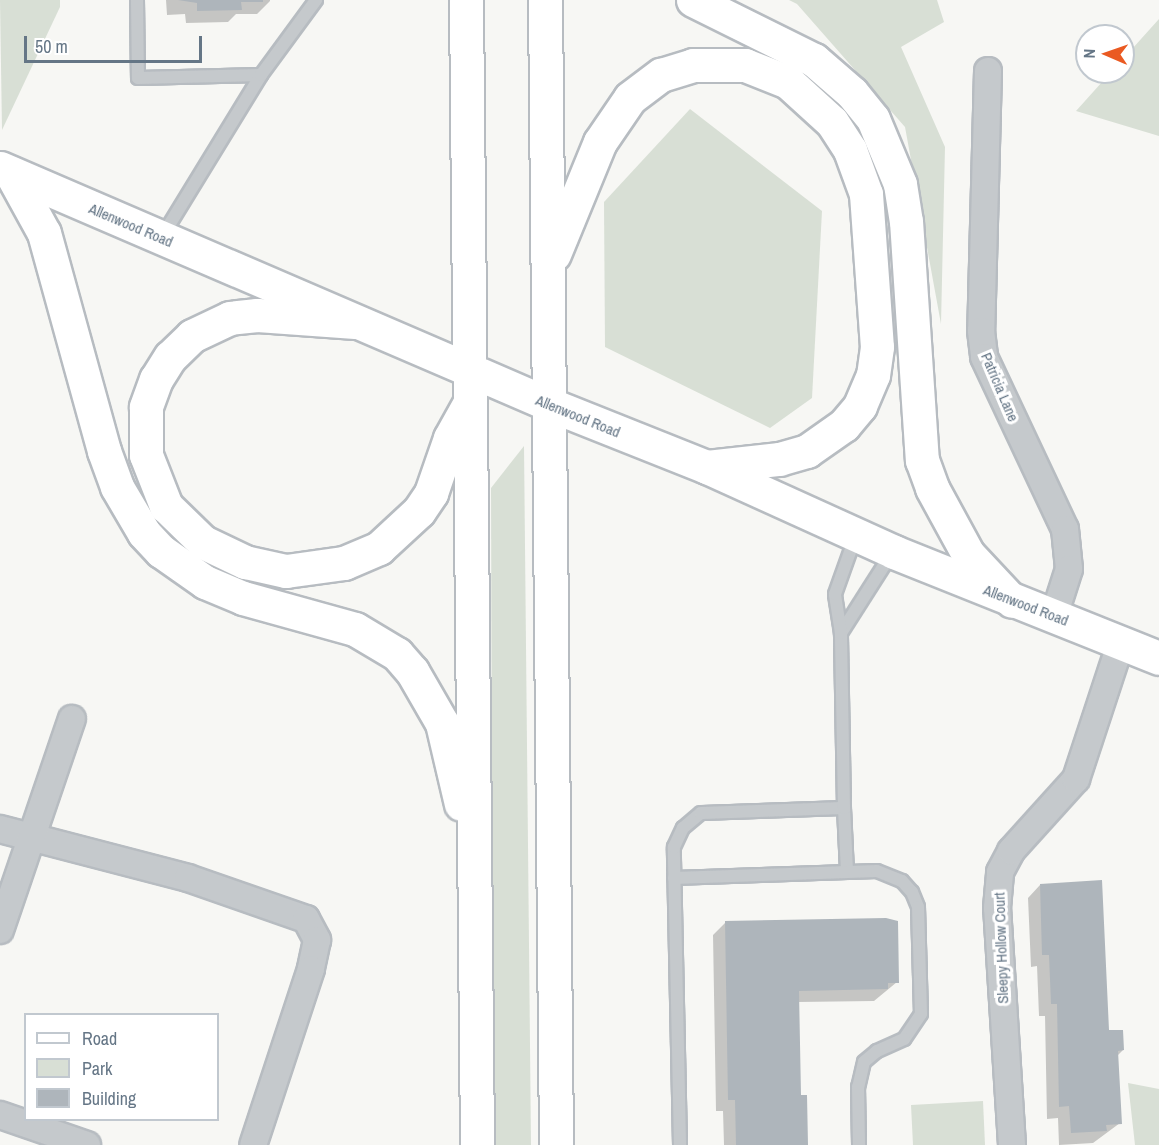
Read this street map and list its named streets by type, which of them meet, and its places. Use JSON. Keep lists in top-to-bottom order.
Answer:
{
  "streets": {
    "main road": ["Allenwood Road"],
    "street": ["Patricia Lane", "Sleepy Hollow Court"]
  },
  "crossings": [
    ["Allenwood Road", "Patricia Lane"],
    ["Allenwood Road", "Sleepy Hollow Court"]
  ],
  "legend": ["Road", "Park", "Building"],
  "scale_bar": "50 m",
  "north": "left"
}
